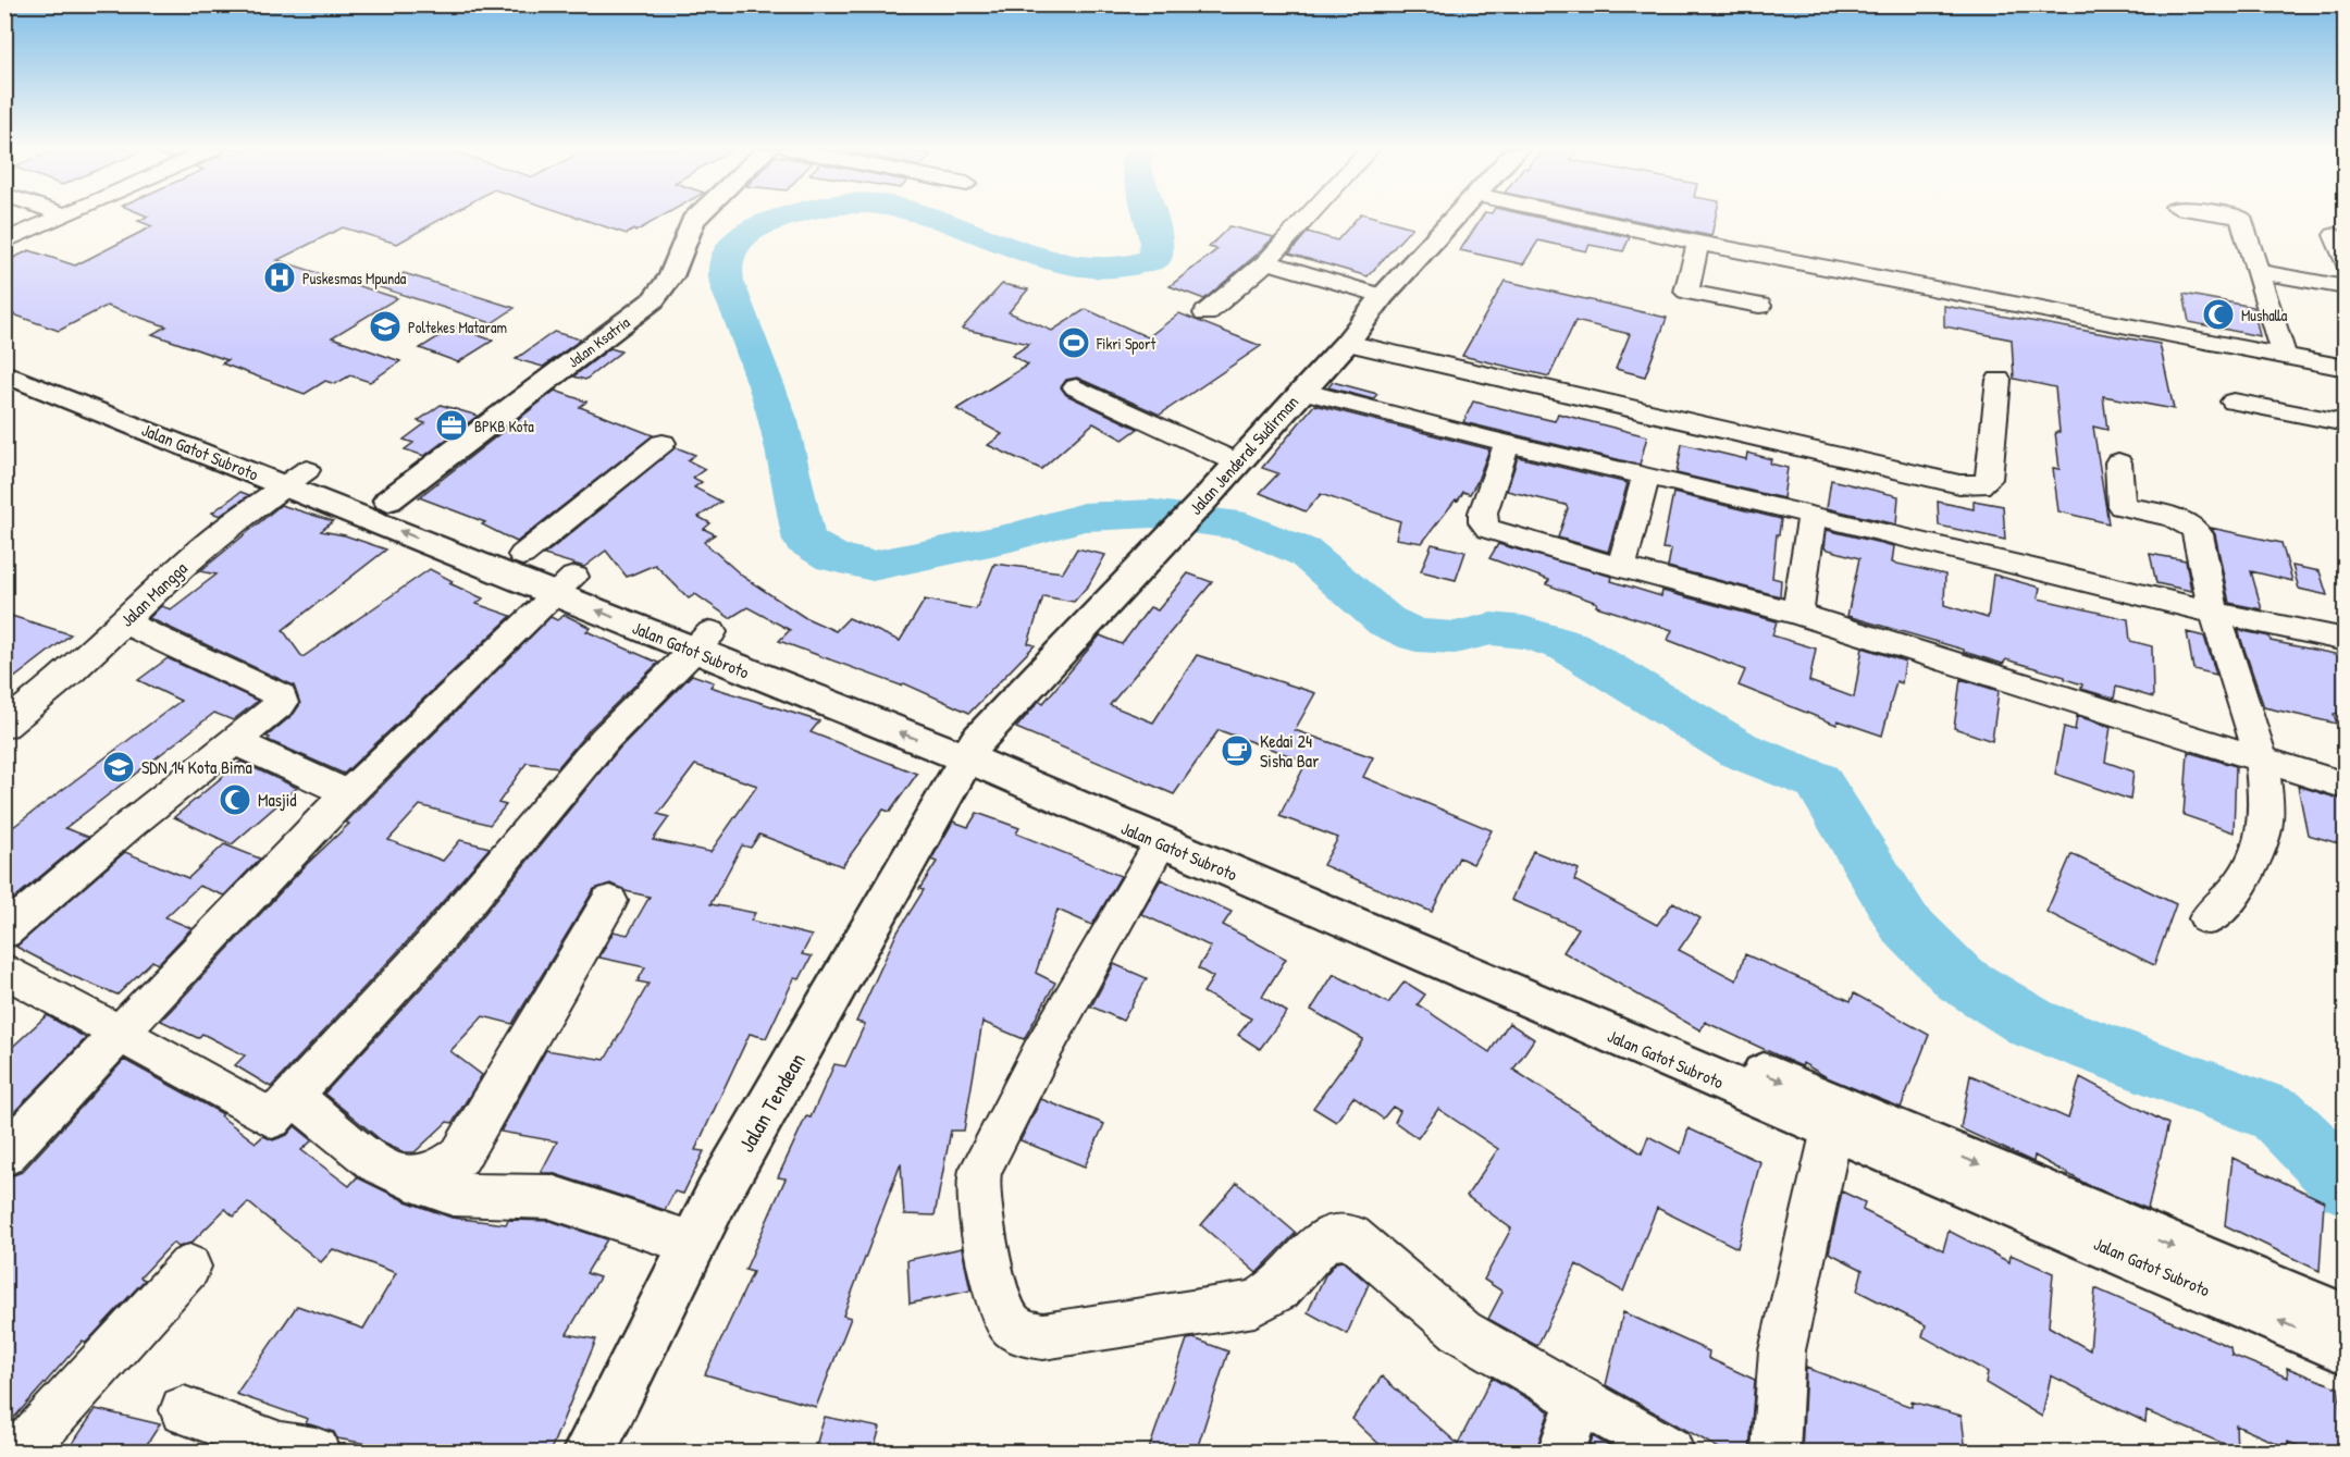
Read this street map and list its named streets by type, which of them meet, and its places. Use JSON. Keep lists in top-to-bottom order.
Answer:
{
  "streets": {
    "street": [
      "Jalan Ksatria",
      "Jalan Gatot Subroto",
      "Jalan Jenderal Sudirman",
      "Jalan Mangga",
      "Jalan Tendean"
    ]
  },
  "crossings": [
    ["Jalan Ksatria", "Jalan Gatot Subroto"],
    ["Jalan Gatot Subroto", "Jalan Jenderal Sudirman"],
    ["Jalan Gatot Subroto", "Jalan Mangga"],
    ["Jalan Gatot Subroto", "Jalan Tendean"],
    ["Jalan Jenderal Sudirman", "Jalan Tendean"]
  ],
  "places": {
    "hospital": ["Puskesmas Mpunda"],
    "mosque": ["Mushalla", "Masjid"],
    "school or university": ["Poltekes Mataram", "SDN 14 Kota Bima"],
    "sports": ["Fikri Sport"],
    "office": ["BPKB Kota"],
    "cafe": ["Kedai 24 Sisha Bar"]
  }
}
